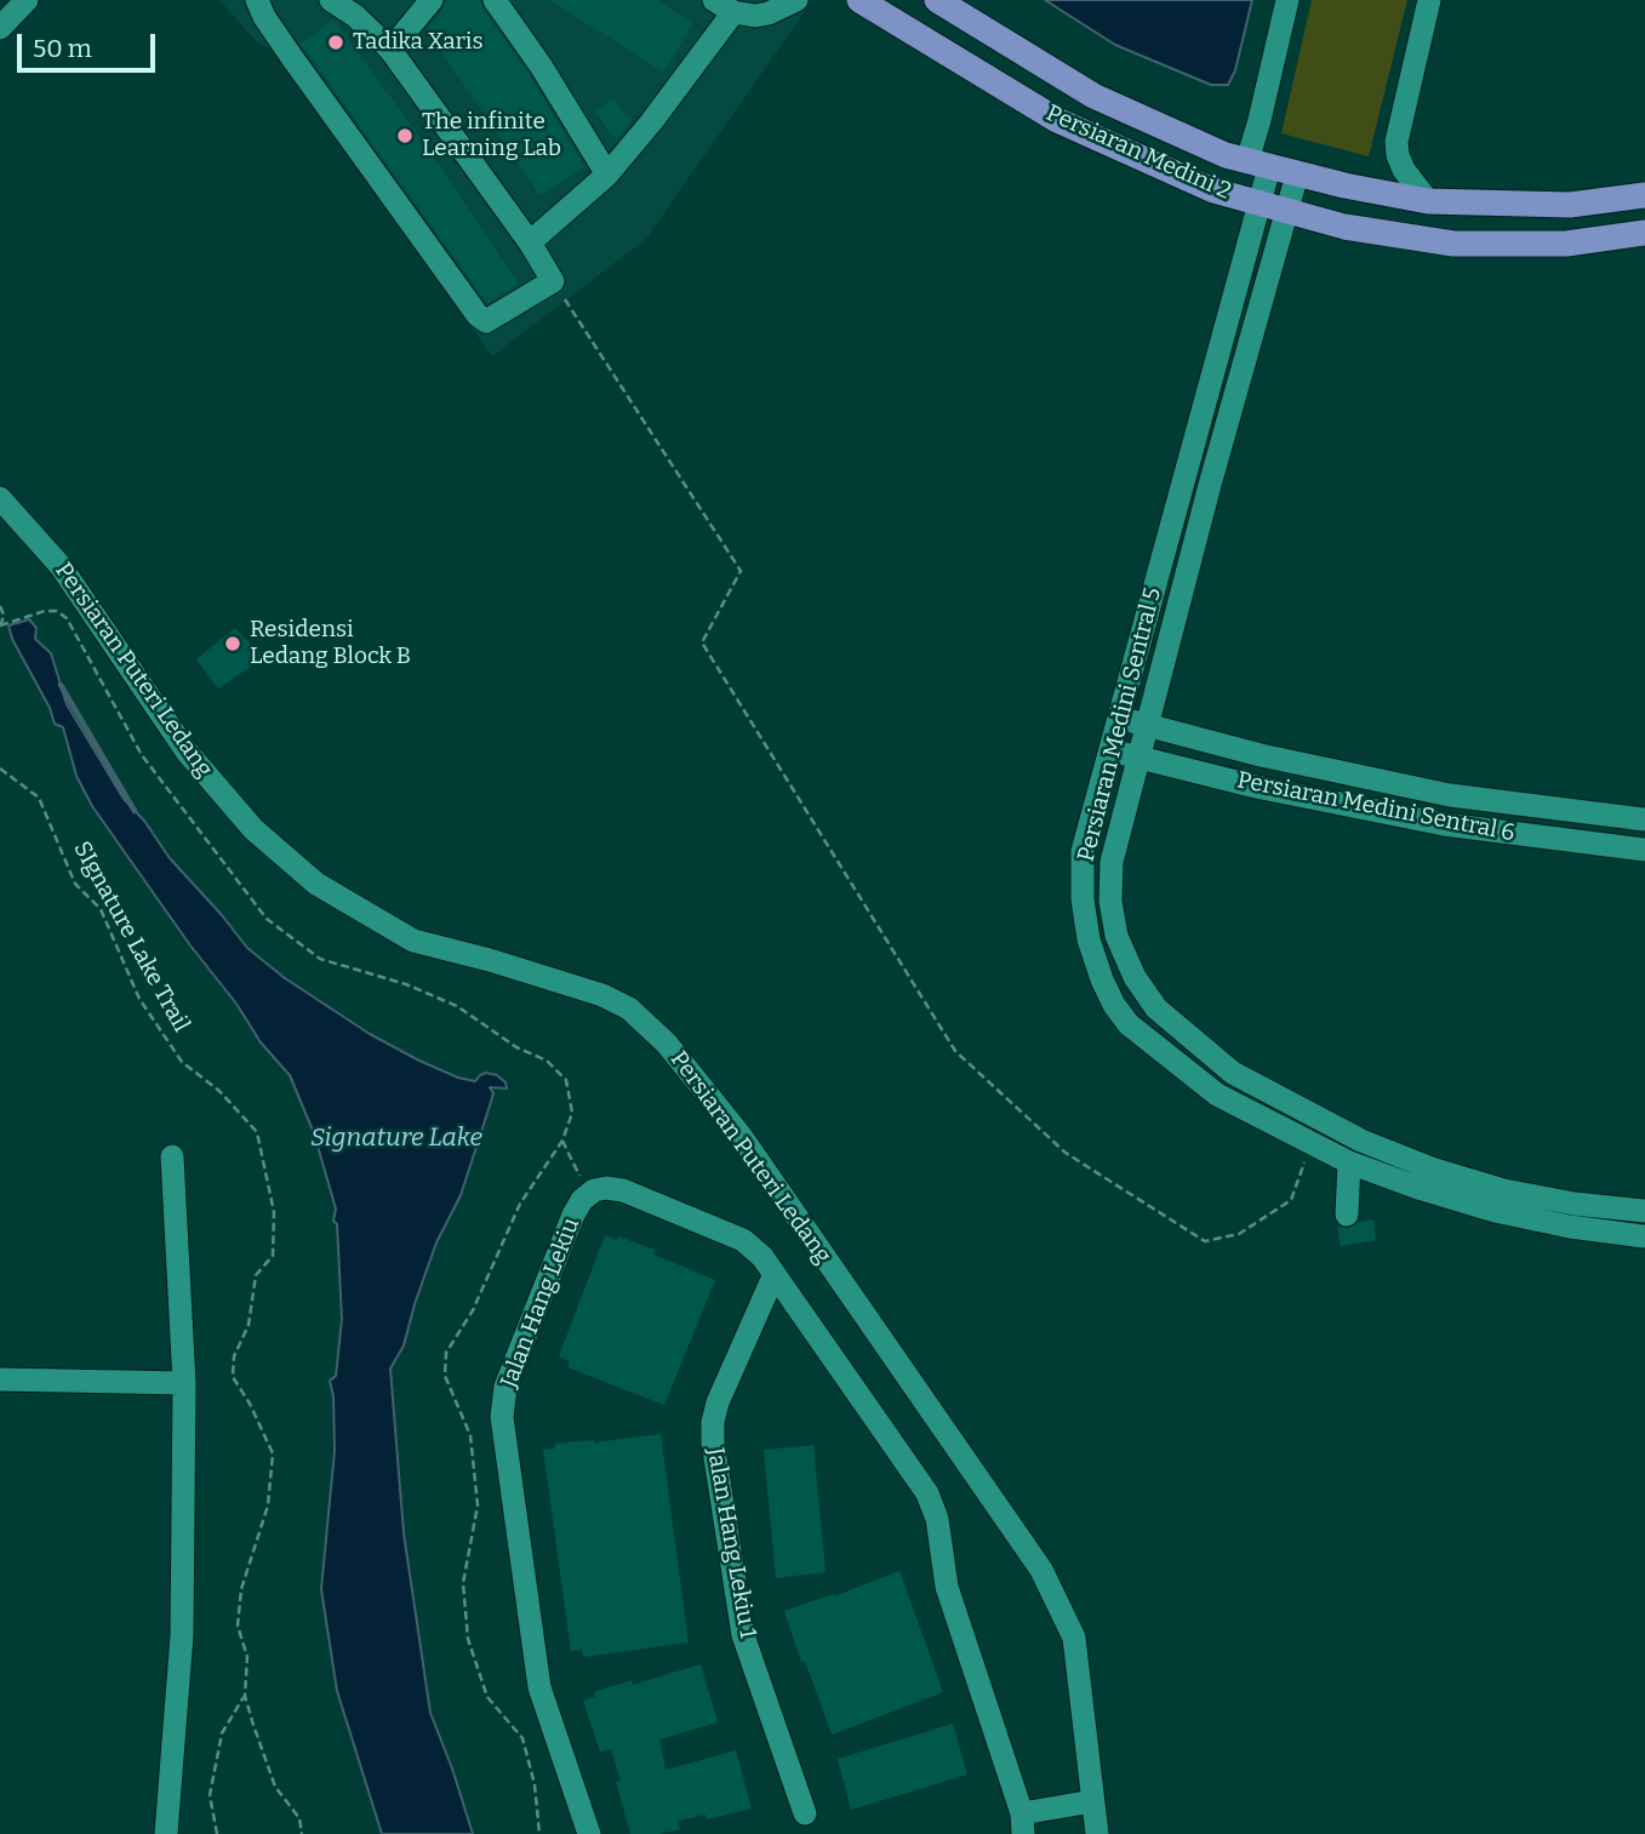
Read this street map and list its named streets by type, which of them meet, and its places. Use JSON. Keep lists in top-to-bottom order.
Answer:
{
  "streets": {
    "main road": ["Persiaran Medini 2"],
    "street": [
      "Persiaran Puteri Ledang",
      "Persiaran Medini Sentral 5",
      "Persiaran Medini Sentral 6",
      "Jalan Hang Lekiu",
      "Jalan Hang Lekiu 1"
    ],
    "path": ["SIgnature Lake Trail"]
  },
  "crossings": [
    ["Persiaran Medini 2", "Persiaran Medini Sentral 5"],
    ["Persiaran Medini Sentral 5", "Persiaran Medini Sentral 6"],
    ["Jalan Hang Lekiu", "Jalan Hang Lekiu 1"]
  ],
  "water": ["Signature Lake"],
  "places": ["Tadika Xaris", "The infinite Learning Lab", "Residensi Ledang Block B"],
  "scale_bar": "50 m"
}
